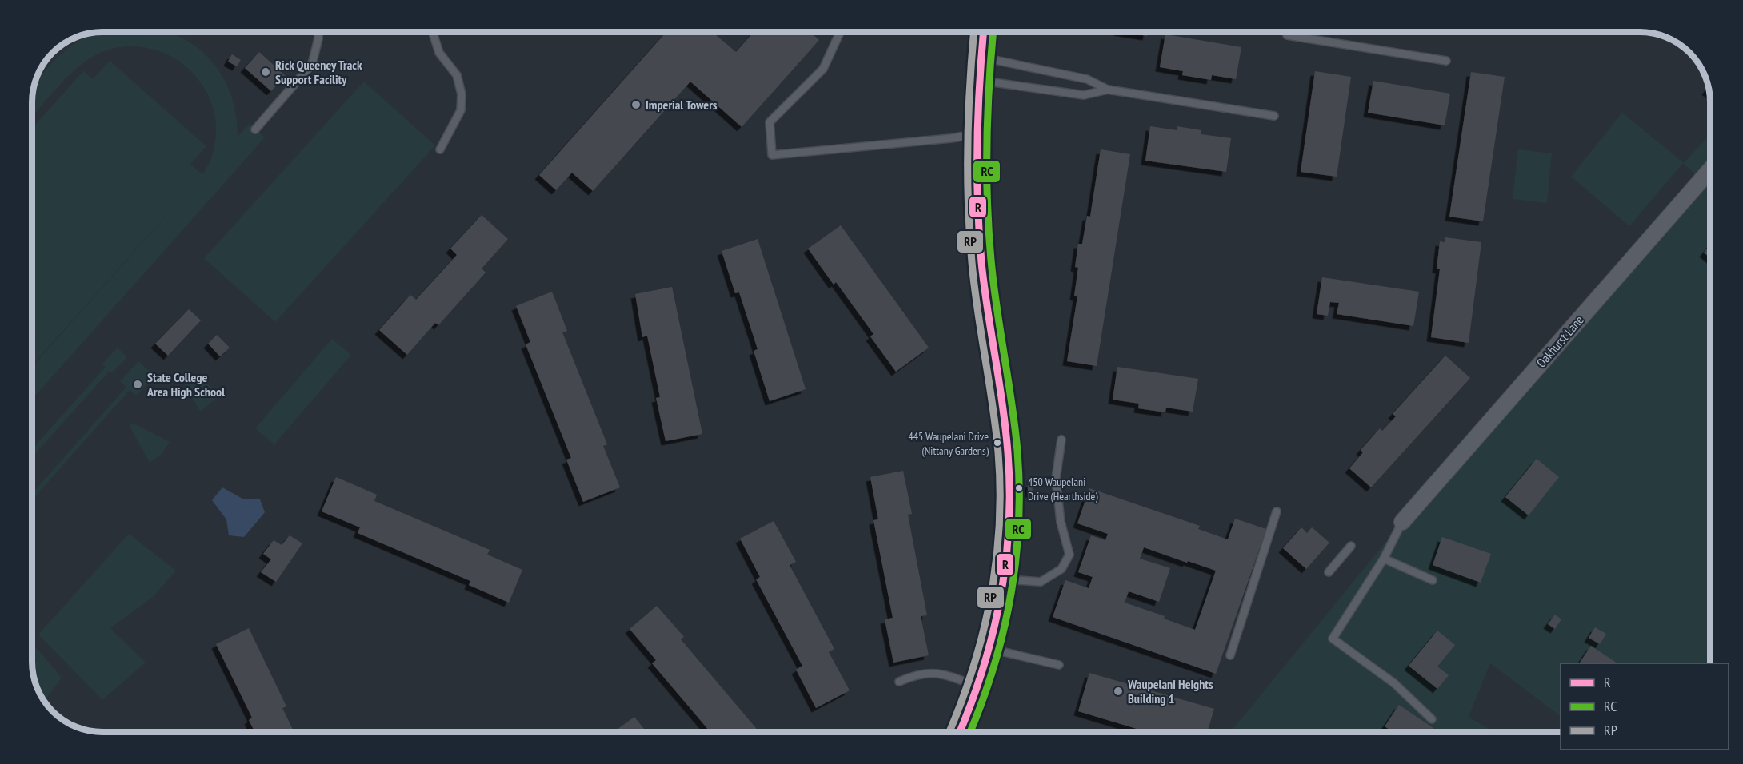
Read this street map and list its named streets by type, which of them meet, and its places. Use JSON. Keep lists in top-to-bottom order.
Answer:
{
  "streets": {
    "street": ["Oakhurst Lane"]
  },
  "places": [
    "Rick Queeney Track Support Facility",
    "Imperial Towers",
    "State College Area High School",
    "445 Waupelani Drive (Nittany Gardens)",
    "450 Waupelani Drive (Hearthside)",
    "Waupelani Heights Building 1"
  ],
  "lines": ["transit line R", "transit line RC", "transit line RP"],
  "legend": ["R", "RC", "RP"]
}
